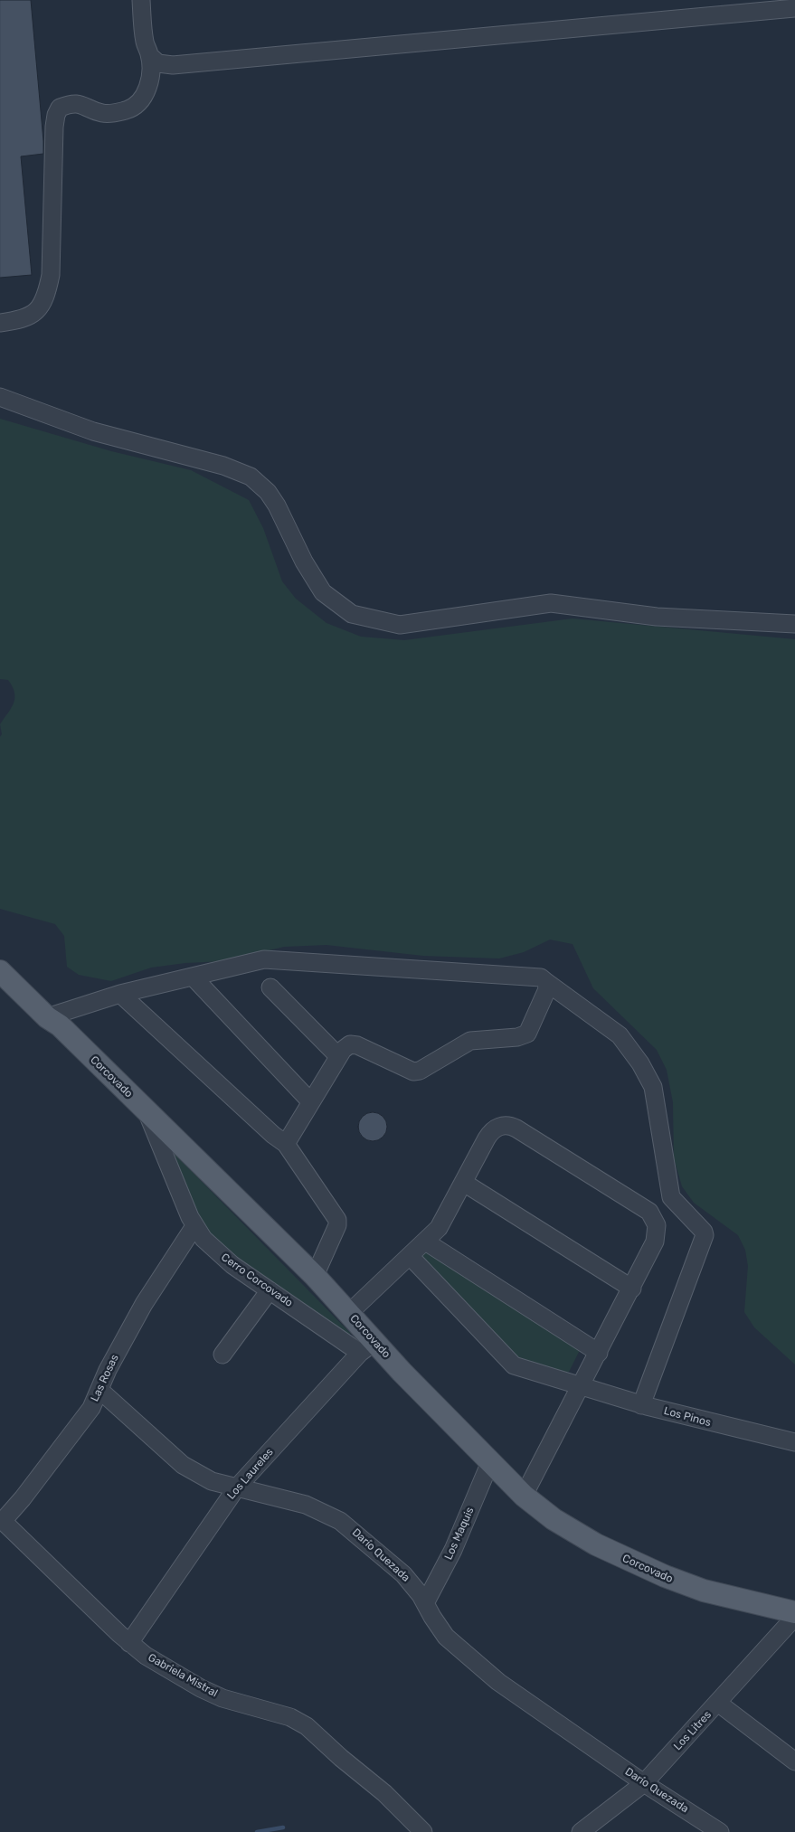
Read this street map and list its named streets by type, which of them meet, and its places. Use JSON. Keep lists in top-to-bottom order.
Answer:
{
  "streets": {
    "main road": ["Corcovado"],
    "street": [
      "Cerro Corcovado",
      "Las Rosas",
      "Los Pinos",
      "Los Laureles",
      "Los Maquis",
      "Darío Quezada",
      "Gabriela Mistral",
      "Los Litres"
    ]
  },
  "crossings": [
    ["Corcovado", "Cerro Corcovado"],
    ["Corcovado", "Los Laureles"],
    ["Corcovado", "Los Maquis"],
    ["Cerro Corcovado", "Las Rosas"],
    ["Cerro Corcovado", "Los Laureles"],
    ["Las Rosas", "Darío Quezada"],
    ["Las Rosas", "Gabriela Mistral"],
    ["Los Laureles", "Darío Quezada"],
    ["Los Laureles", "Gabriela Mistral"],
    ["Los Maquis", "Darío Quezada"],
    ["Darío Quezada", "Los Litres"]
  ]
}
